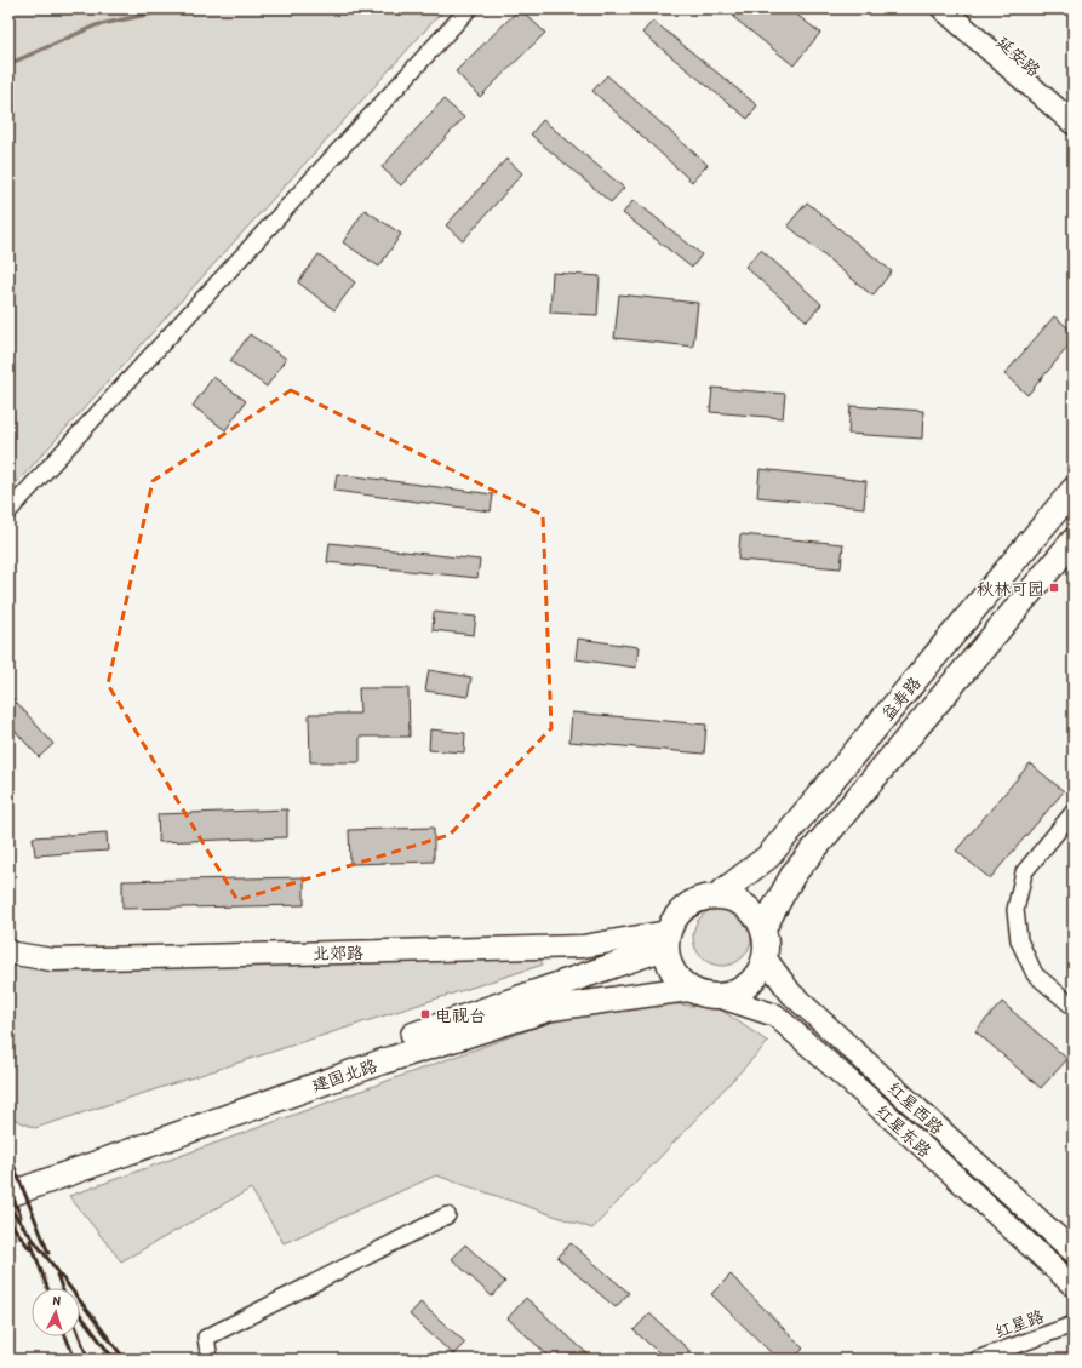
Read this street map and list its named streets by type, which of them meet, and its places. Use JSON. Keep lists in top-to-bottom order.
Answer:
{
  "streets": {
    "main road": [
      "延安路",
      "益寿路",
      "北郊路",
      "建国北路",
      "红星西路",
      "红星东路"
    ],
    "street": ["红星路"]
  },
  "crossings": [
    ["益寿路", "北郊路"],
    ["益寿路", "建国北路"],
    ["益寿路", "红星西路"],
    ["益寿路", "红星东路"],
    ["北郊路", "建国北路"],
    ["北郊路", "红星西路"],
    ["北郊路", "红星东路"],
    ["建国北路", "红星西路"],
    ["建国北路", "红星东路"],
    ["红星西路", "红星东路"]
  ],
  "places": {
    "transit": ["秋林可园", "电视台"]
  },
  "north": "top"
}
